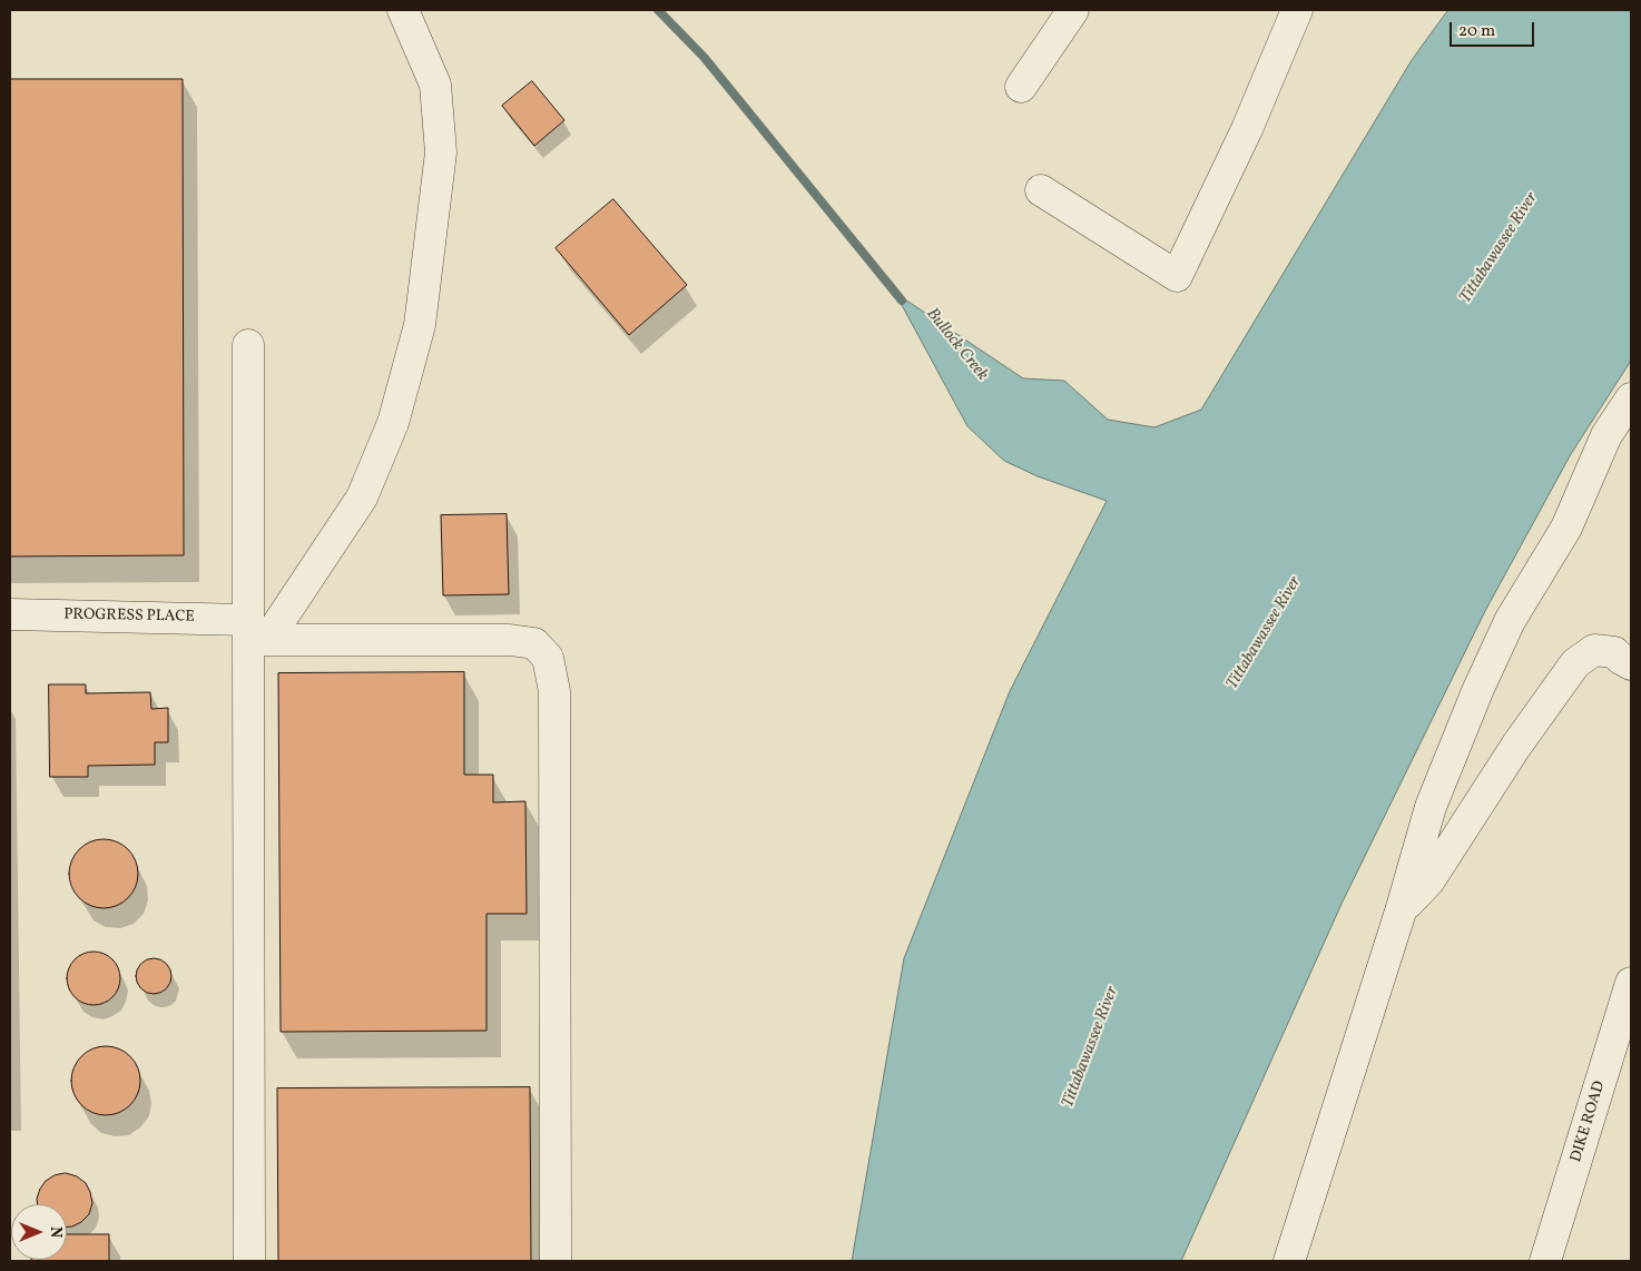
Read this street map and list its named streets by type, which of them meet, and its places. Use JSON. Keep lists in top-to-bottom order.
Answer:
{
  "streets": {
    "lane": ["PROGRESS PLACE", "DIKE ROAD"]
  },
  "water": ["Tittabawassee River", "Bullock Creek"],
  "scale_bar": "20 m",
  "north": "right"
}
